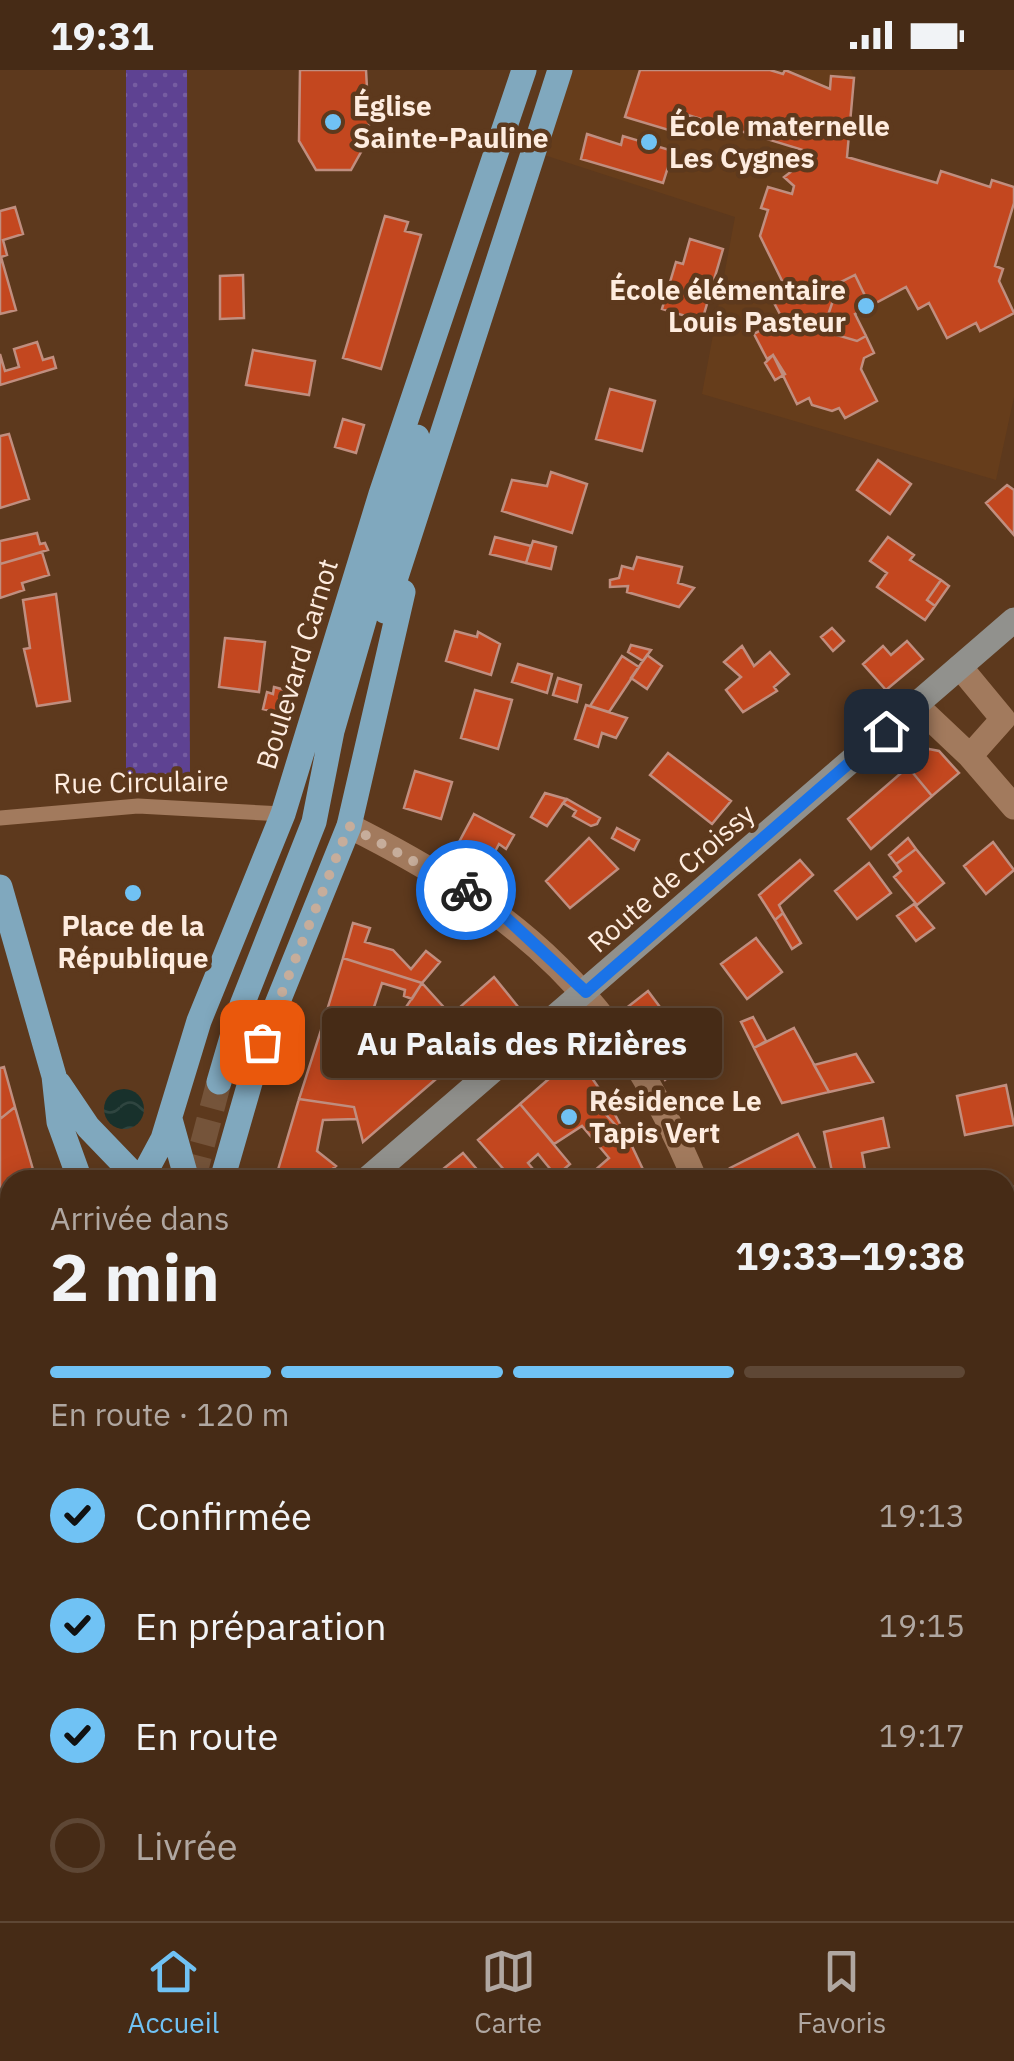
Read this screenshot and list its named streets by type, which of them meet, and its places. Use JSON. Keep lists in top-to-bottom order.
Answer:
{
  "streets": {
    "main road": ["Boulevard Carnot", "Route de Croissy"],
    "lane": ["Rue Circulaire"]
  },
  "crossings": [
    ["Boulevard Carnot", "Rue Circulaire"]
  ],
  "places": [
    "Église Sainte-Pauline",
    "École maternelle Les Cygnes",
    "École élémentaire Louis Pasteur",
    "Place de la République",
    "Au Palais des Rizières",
    "Résidence Le Tapis Vert"
  ],
  "page": {
    "status": "19:31",
    "bubble": "Au Palais des Rizières",
    "heading": ["2 min", "Arrivée dans", "19:33–19:38"],
    "bar": "En route · 120 m",
    "list": [
      ["Confirmée", "19:13"],
      ["En préparation", "19:15"],
      ["En route", "19:17"],
      "Livrée"
    ],
    "tabs": ["Accueil", "Carte", "Favoris"]
  }
}
